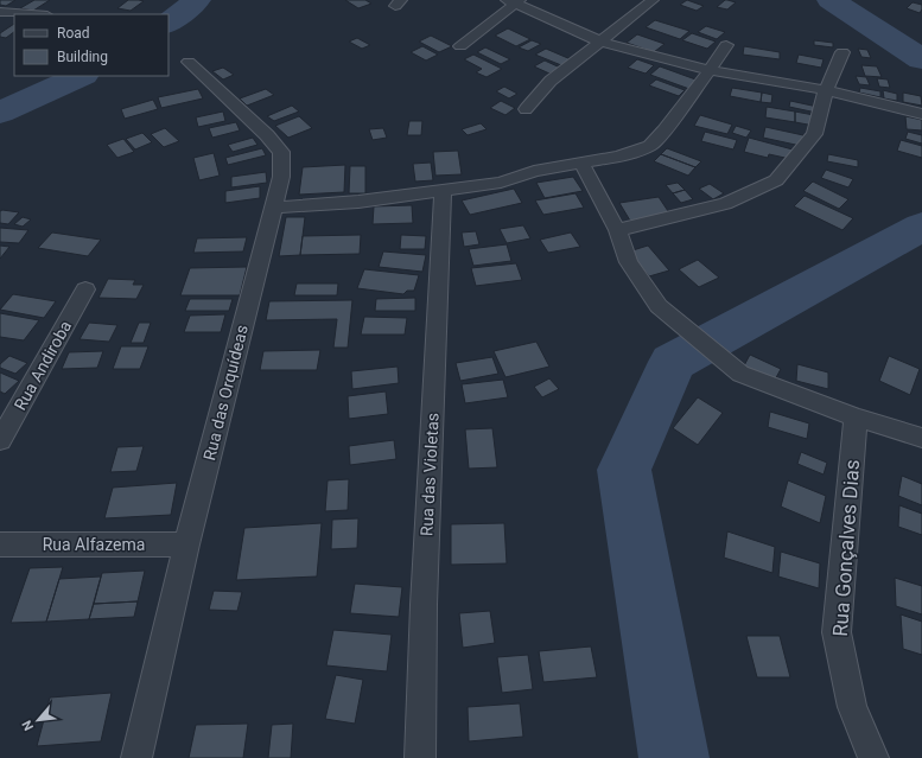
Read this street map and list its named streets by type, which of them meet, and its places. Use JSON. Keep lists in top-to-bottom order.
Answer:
{
  "streets": {
    "street": [
      "Rua Andiroba",
      "Rua das Orquídeas",
      "Rua das Violetas",
      "Rua Alfazema",
      "Rua Gonçalves Dias"
    ]
  },
  "crossings": [
    ["Rua das Orquídeas", "Rua Alfazema"]
  ],
  "legend": ["Road", "Building"],
  "north": "bottom left"
}
